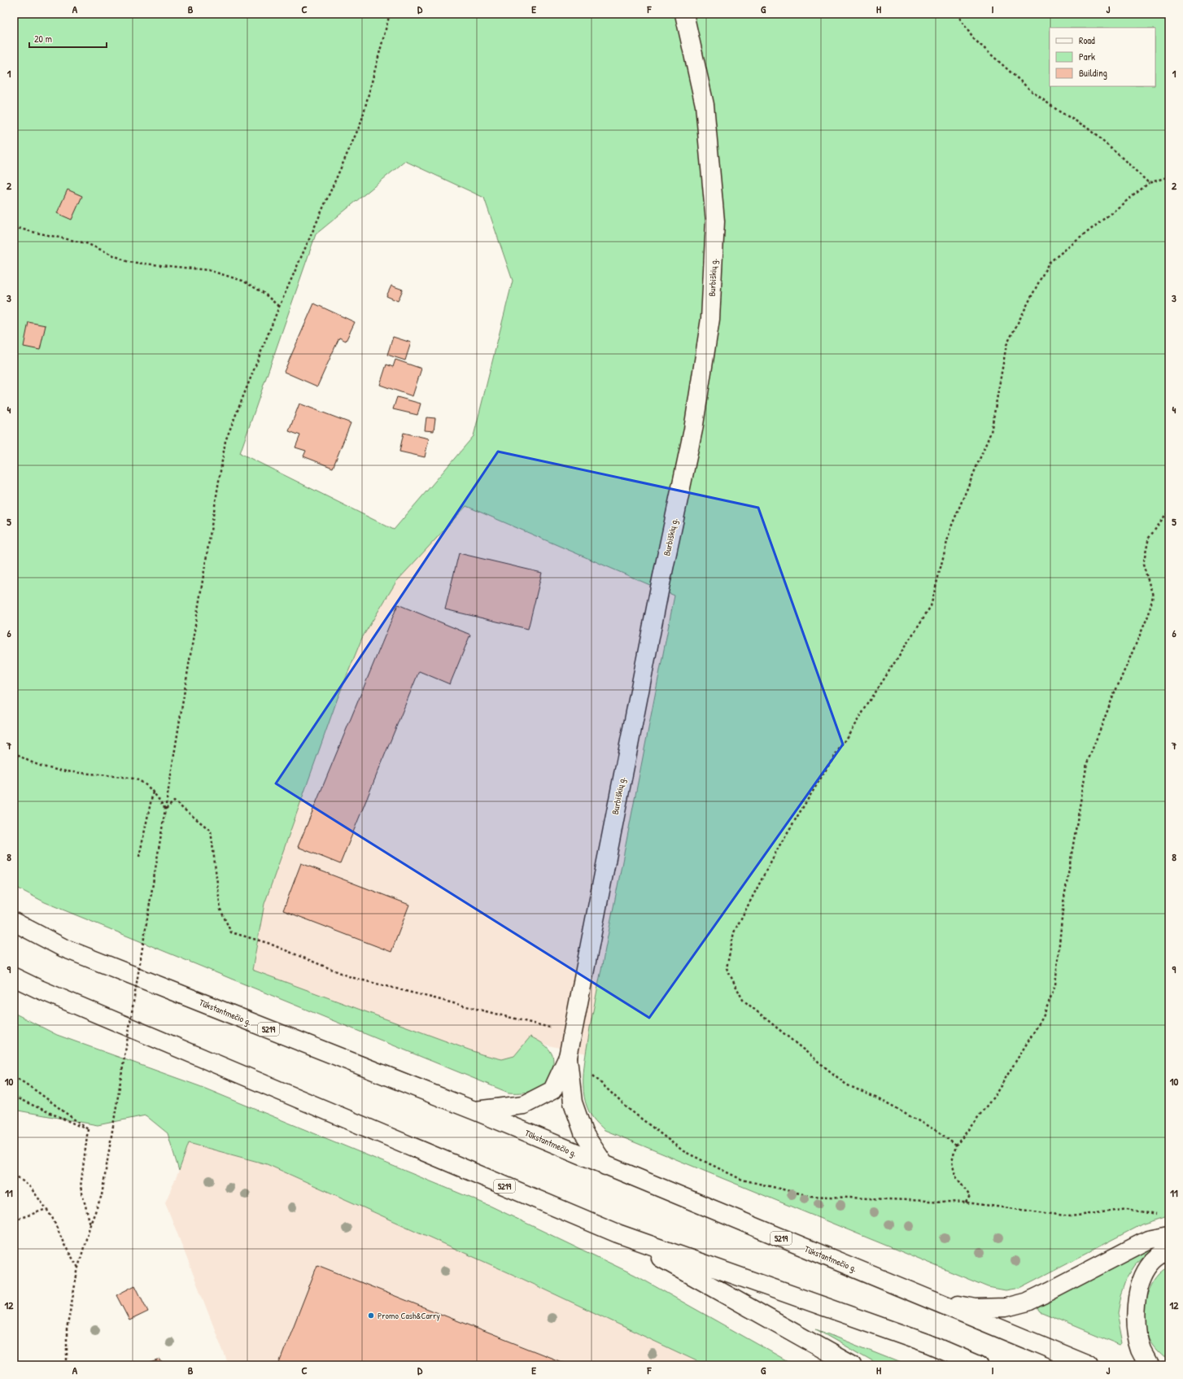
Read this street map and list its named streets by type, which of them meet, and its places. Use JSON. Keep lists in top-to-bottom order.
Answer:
{
  "streets": {
    "main road": ["Burbiškių g.", "Tūkstantmečio g.", "5219"]
  },
  "places": ["Promo Cash&Carry"],
  "legend": ["Road", "Park", "Building"],
  "scale_bar": "20 m",
  "grid": {
    "columns": [
      "A",
      "B",
      "C",
      "D",
      "E",
      "F",
      "G",
      "H",
      "I",
      "J"
    ],
    "rows": [
      "1",
      "2",
      "3",
      "4",
      "5",
      "6",
      "7",
      "8",
      "9",
      "10",
      "11",
      "12"
    ]
  }
}
